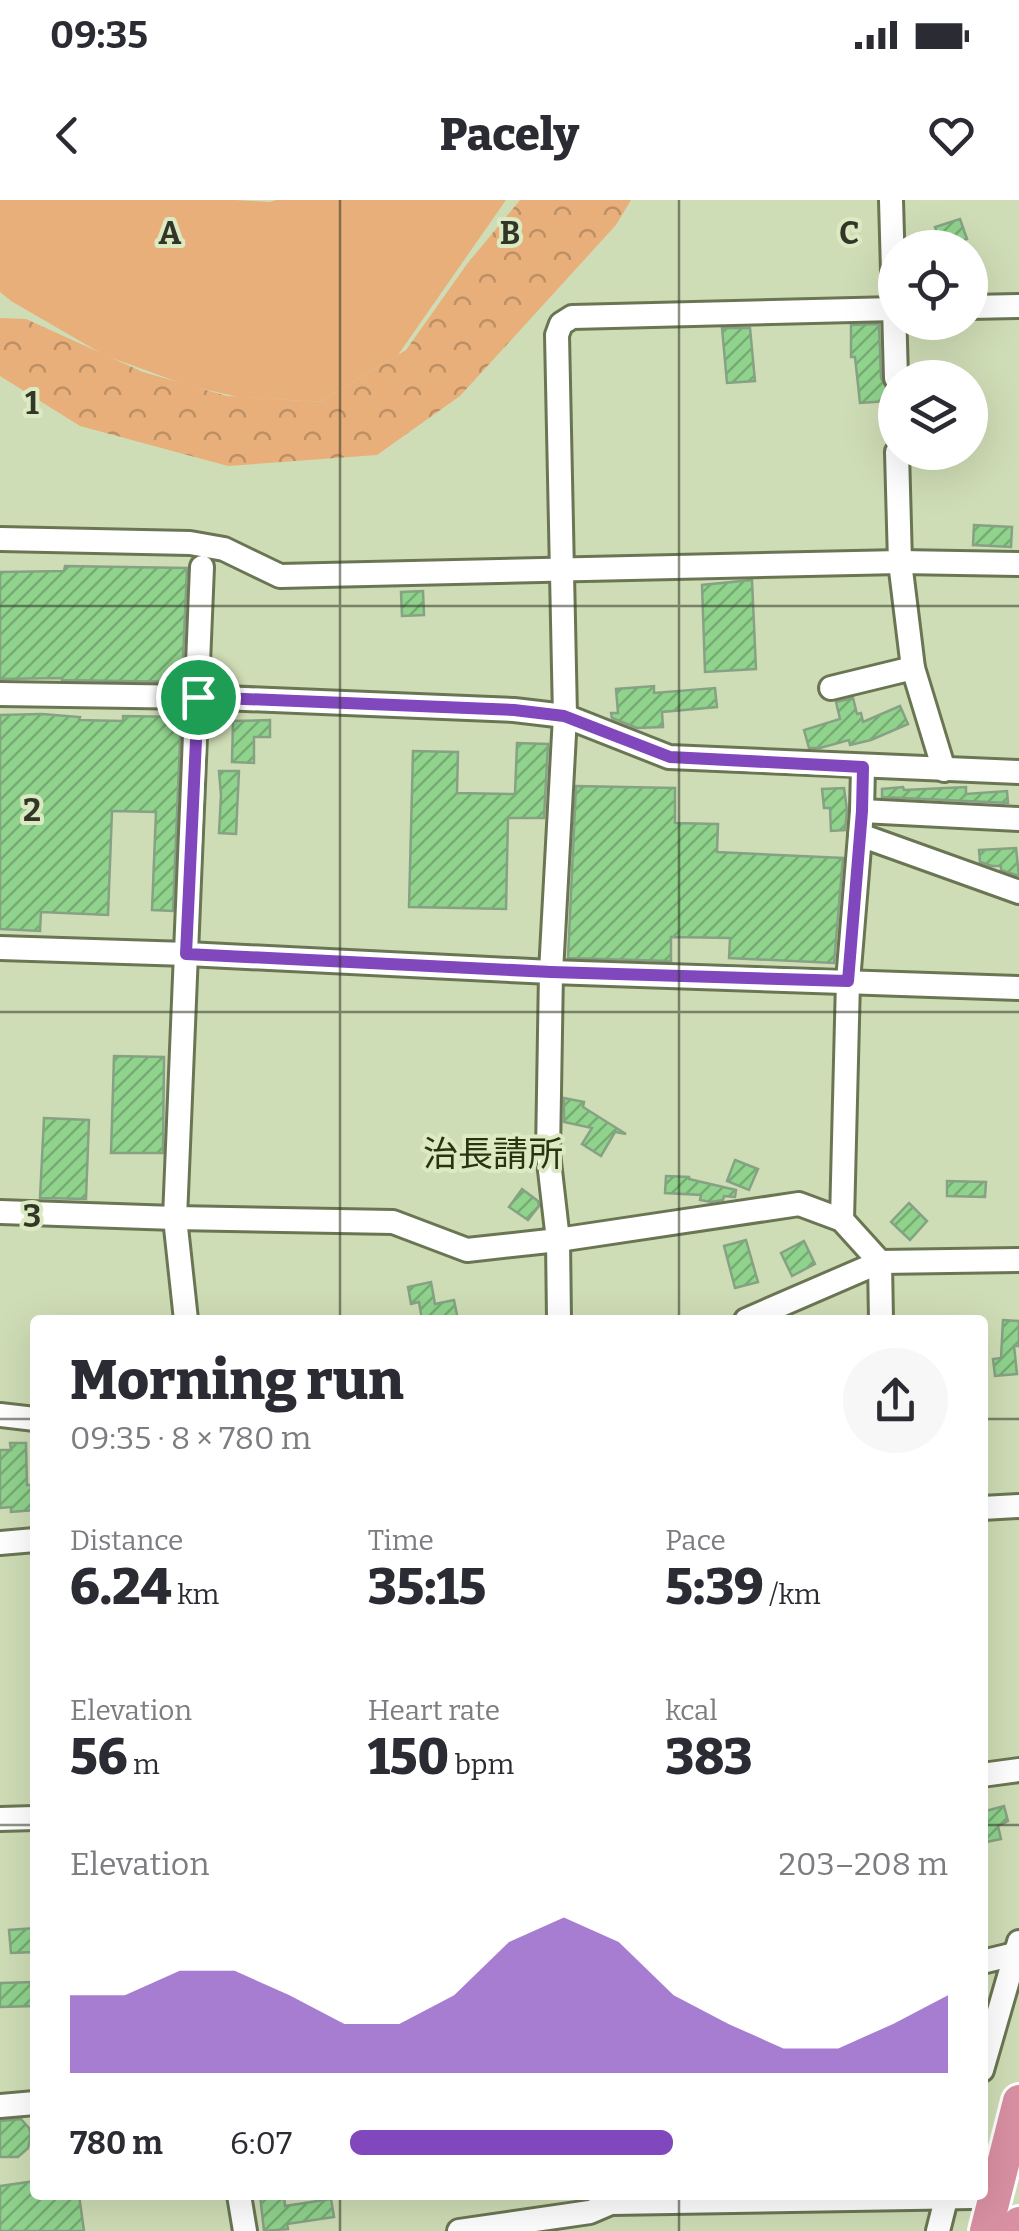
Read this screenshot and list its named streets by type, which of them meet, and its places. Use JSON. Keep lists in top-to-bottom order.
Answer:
{
  "districts": ["治長請所"],
  "page": {
    "status": "09:35",
    "header": "Pacely",
    "heading": ["Morning run", "09:35 · 8 × 780 m"],
    "stats": [
      ["Distance", "6.24 km"],
      ["Time", "35:15"],
      ["Pace", "5:39 /km"],
      ["Elevation", "56 m"],
      ["Heart rate", "150 bpm"],
      ["kcal", "383"]
    ],
    "chart": ["Elevation", "203–208 m"],
    "list": [
      {
        "name": "780 m",
        "note": "6:07"
      }
    ]
  },
  "grid": {
    "columns": ["A", "B", "C"],
    "rows": ["1", "2", "3"]
  }
}
